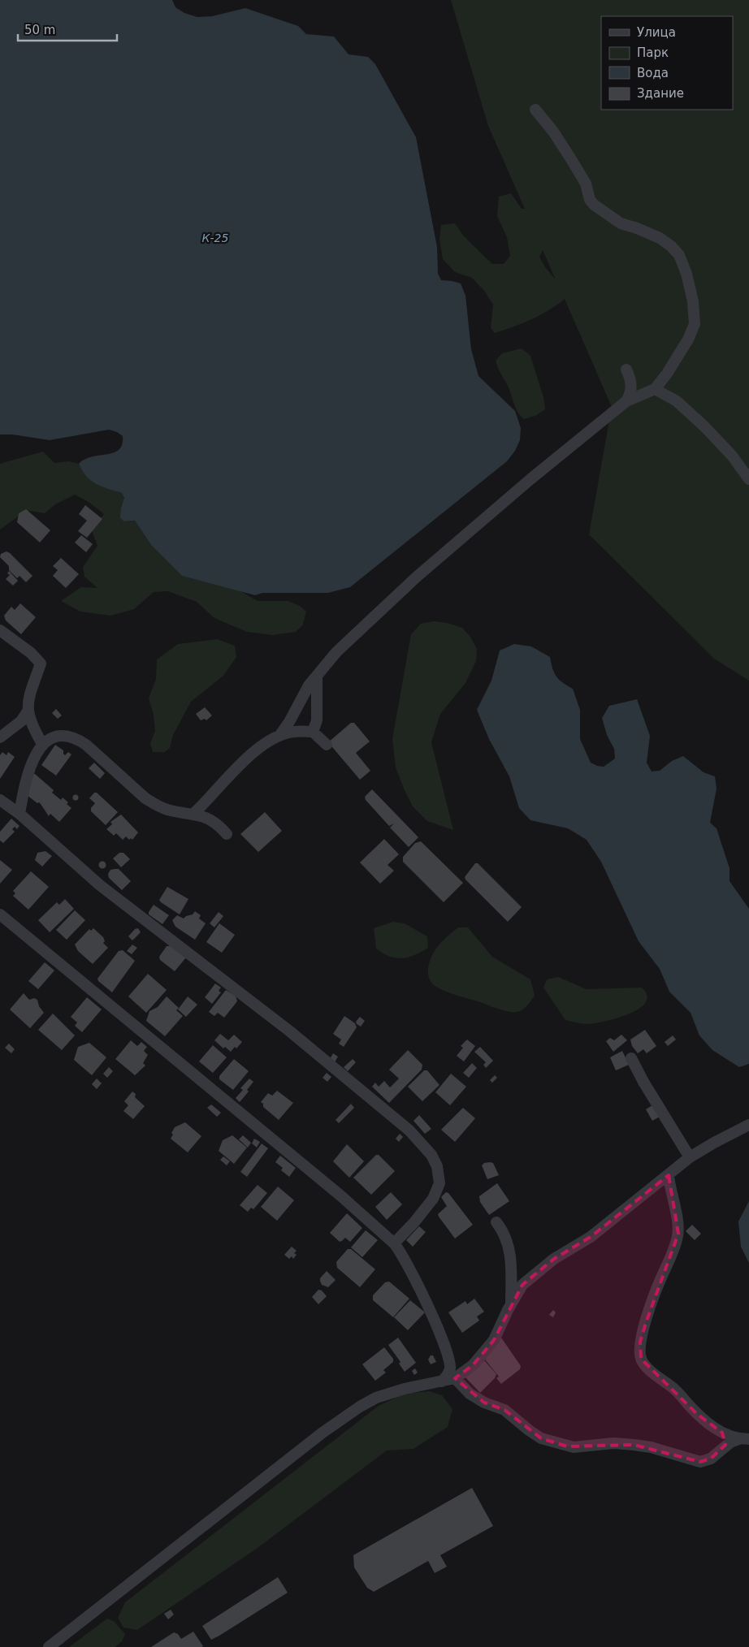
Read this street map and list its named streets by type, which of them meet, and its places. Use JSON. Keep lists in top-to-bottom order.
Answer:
{
  "water": ["К-25"],
  "legend": [
    "Улица",
    "Парк",
    "Вода",
    "Здание"
  ],
  "scale_bar": "50 m"
}
